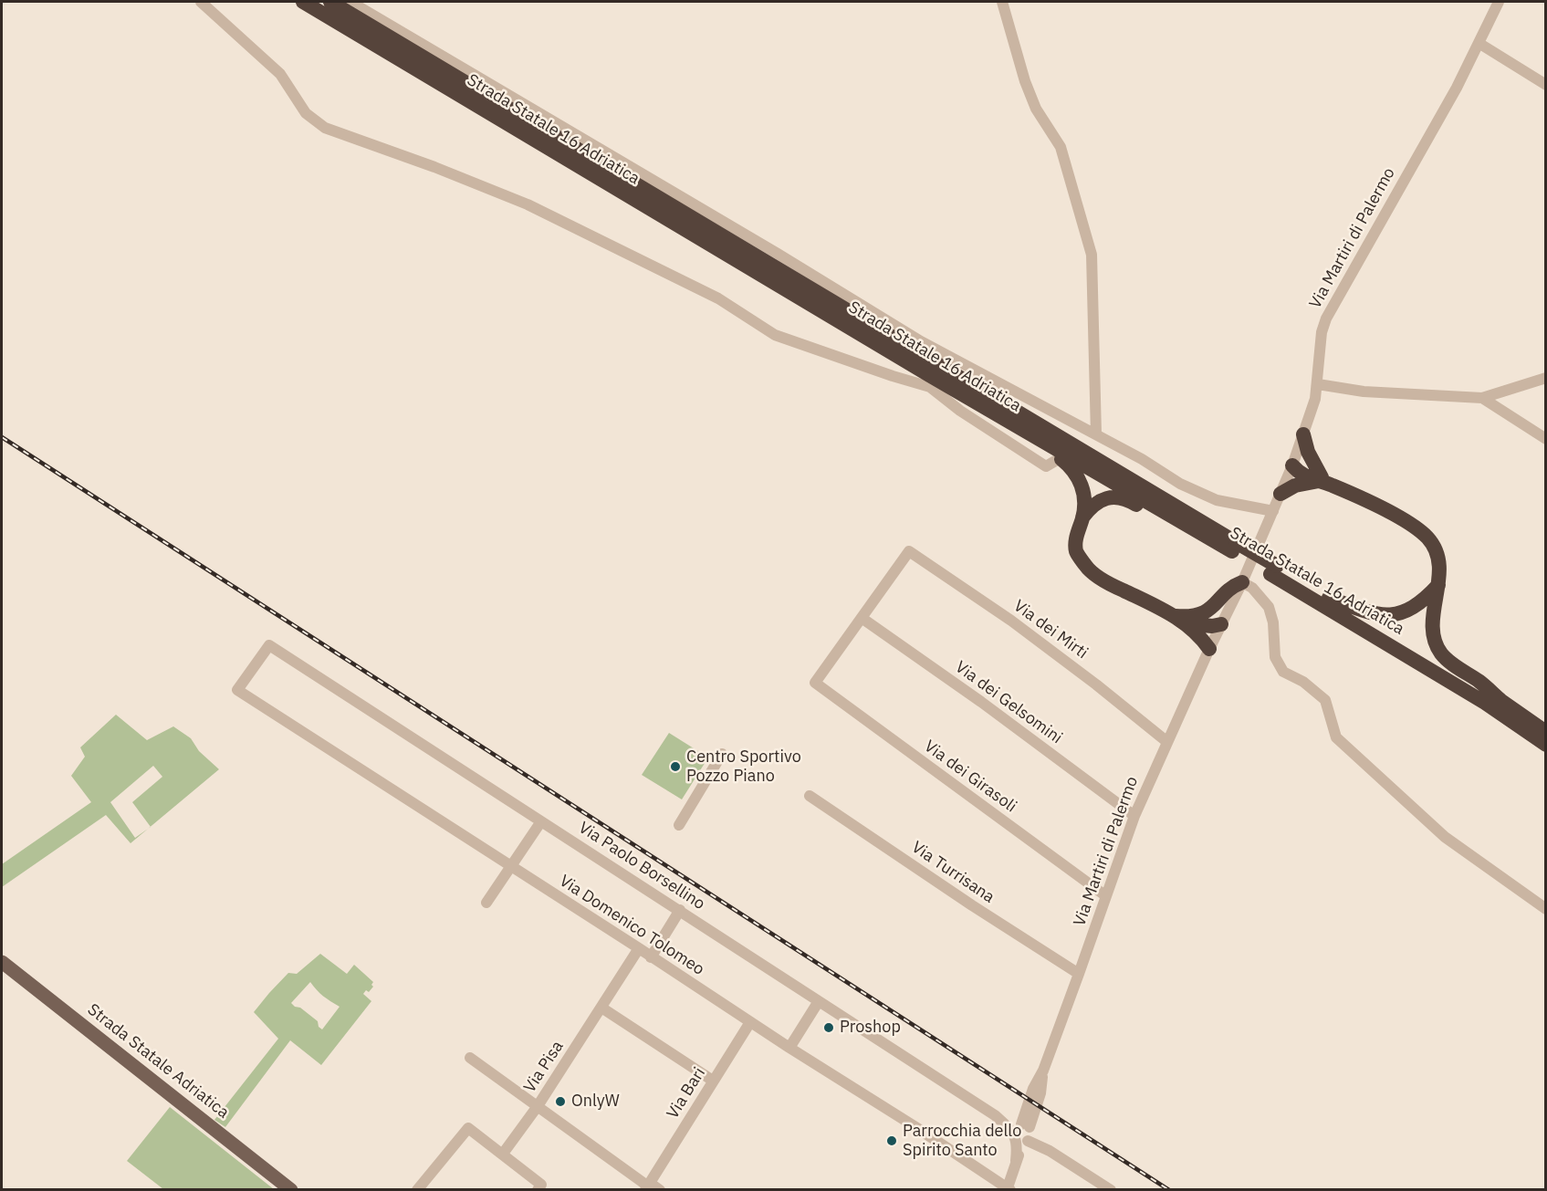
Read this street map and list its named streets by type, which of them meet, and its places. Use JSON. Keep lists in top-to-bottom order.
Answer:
{
  "streets": {
    "highway": ["Strada Statale 16 Adriatica"],
    "main road": ["Strada Statale Adriatica"],
    "street": [
      "Via Martiri di Palermo",
      "Via dei Mirti",
      "Via dei Gelsomini",
      "Via dei Girasoli",
      "Via Paolo Borsellino",
      "Via Turrisana",
      "Via Domenico Tolomeo",
      "Via Pisa",
      "Via Bari"
    ]
  },
  "crossings": [
    ["Via Martiri di Palermo", "Via dei Mirti"],
    ["Via Martiri di Palermo", "Via dei Gelsomini"],
    ["Via Martiri di Palermo", "Via dei Girasoli"],
    ["Via Martiri di Palermo", "Via Paolo Borsellino"],
    ["Via Martiri di Palermo", "Via Turrisana"],
    ["Via Martiri di Palermo", "Via Domenico Tolomeo"],
    ["Via dei Mirti", "Via dei Gelsomini"],
    ["Via dei Mirti", "Via dei Girasoli"],
    ["Via dei Gelsomini", "Via dei Girasoli"],
    ["Via Paolo Borsellino", "Via Domenico Tolomeo"],
    ["Via Domenico Tolomeo", "Via Pisa"],
    ["Via Domenico Tolomeo", "Via Bari"]
  ],
  "places": [
    "Centro Sportivo Pozzo Piano",
    "Proshop",
    "OnlyW",
    "Parrocchia dello Spirito Santo"
  ]
}
